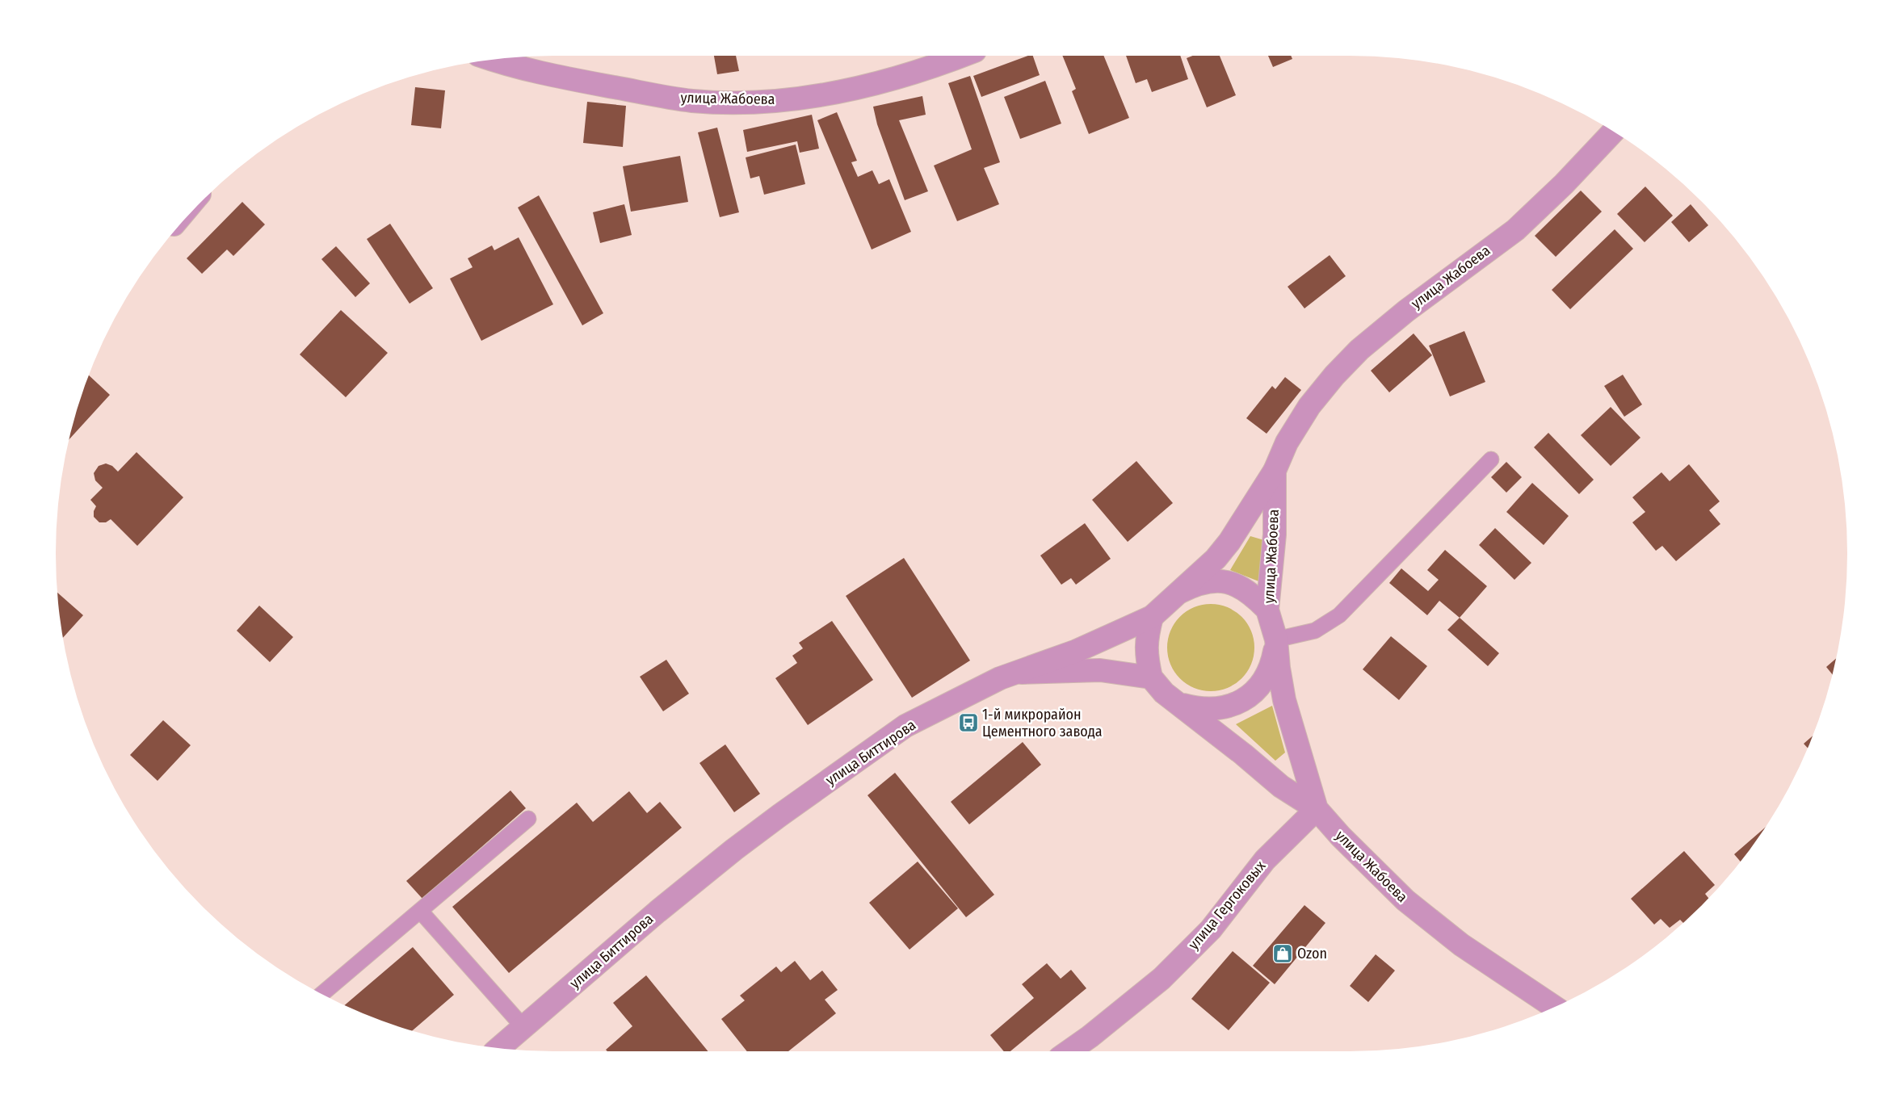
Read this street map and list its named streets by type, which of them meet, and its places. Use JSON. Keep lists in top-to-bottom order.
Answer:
{
  "streets": {
    "street": ["улица Жабоева", "улица Биттирова", "улица Гергоковых"]
  },
  "crossings": [
    ["улица Жабоева", "улица Биттирова"],
    ["улица Жабоева", "улица Гергоковых"]
  ],
  "places": {
    "bus stop": ["1-й микрорайон Цементного завода"],
    "shop": ["Ozon"]
  }
}
